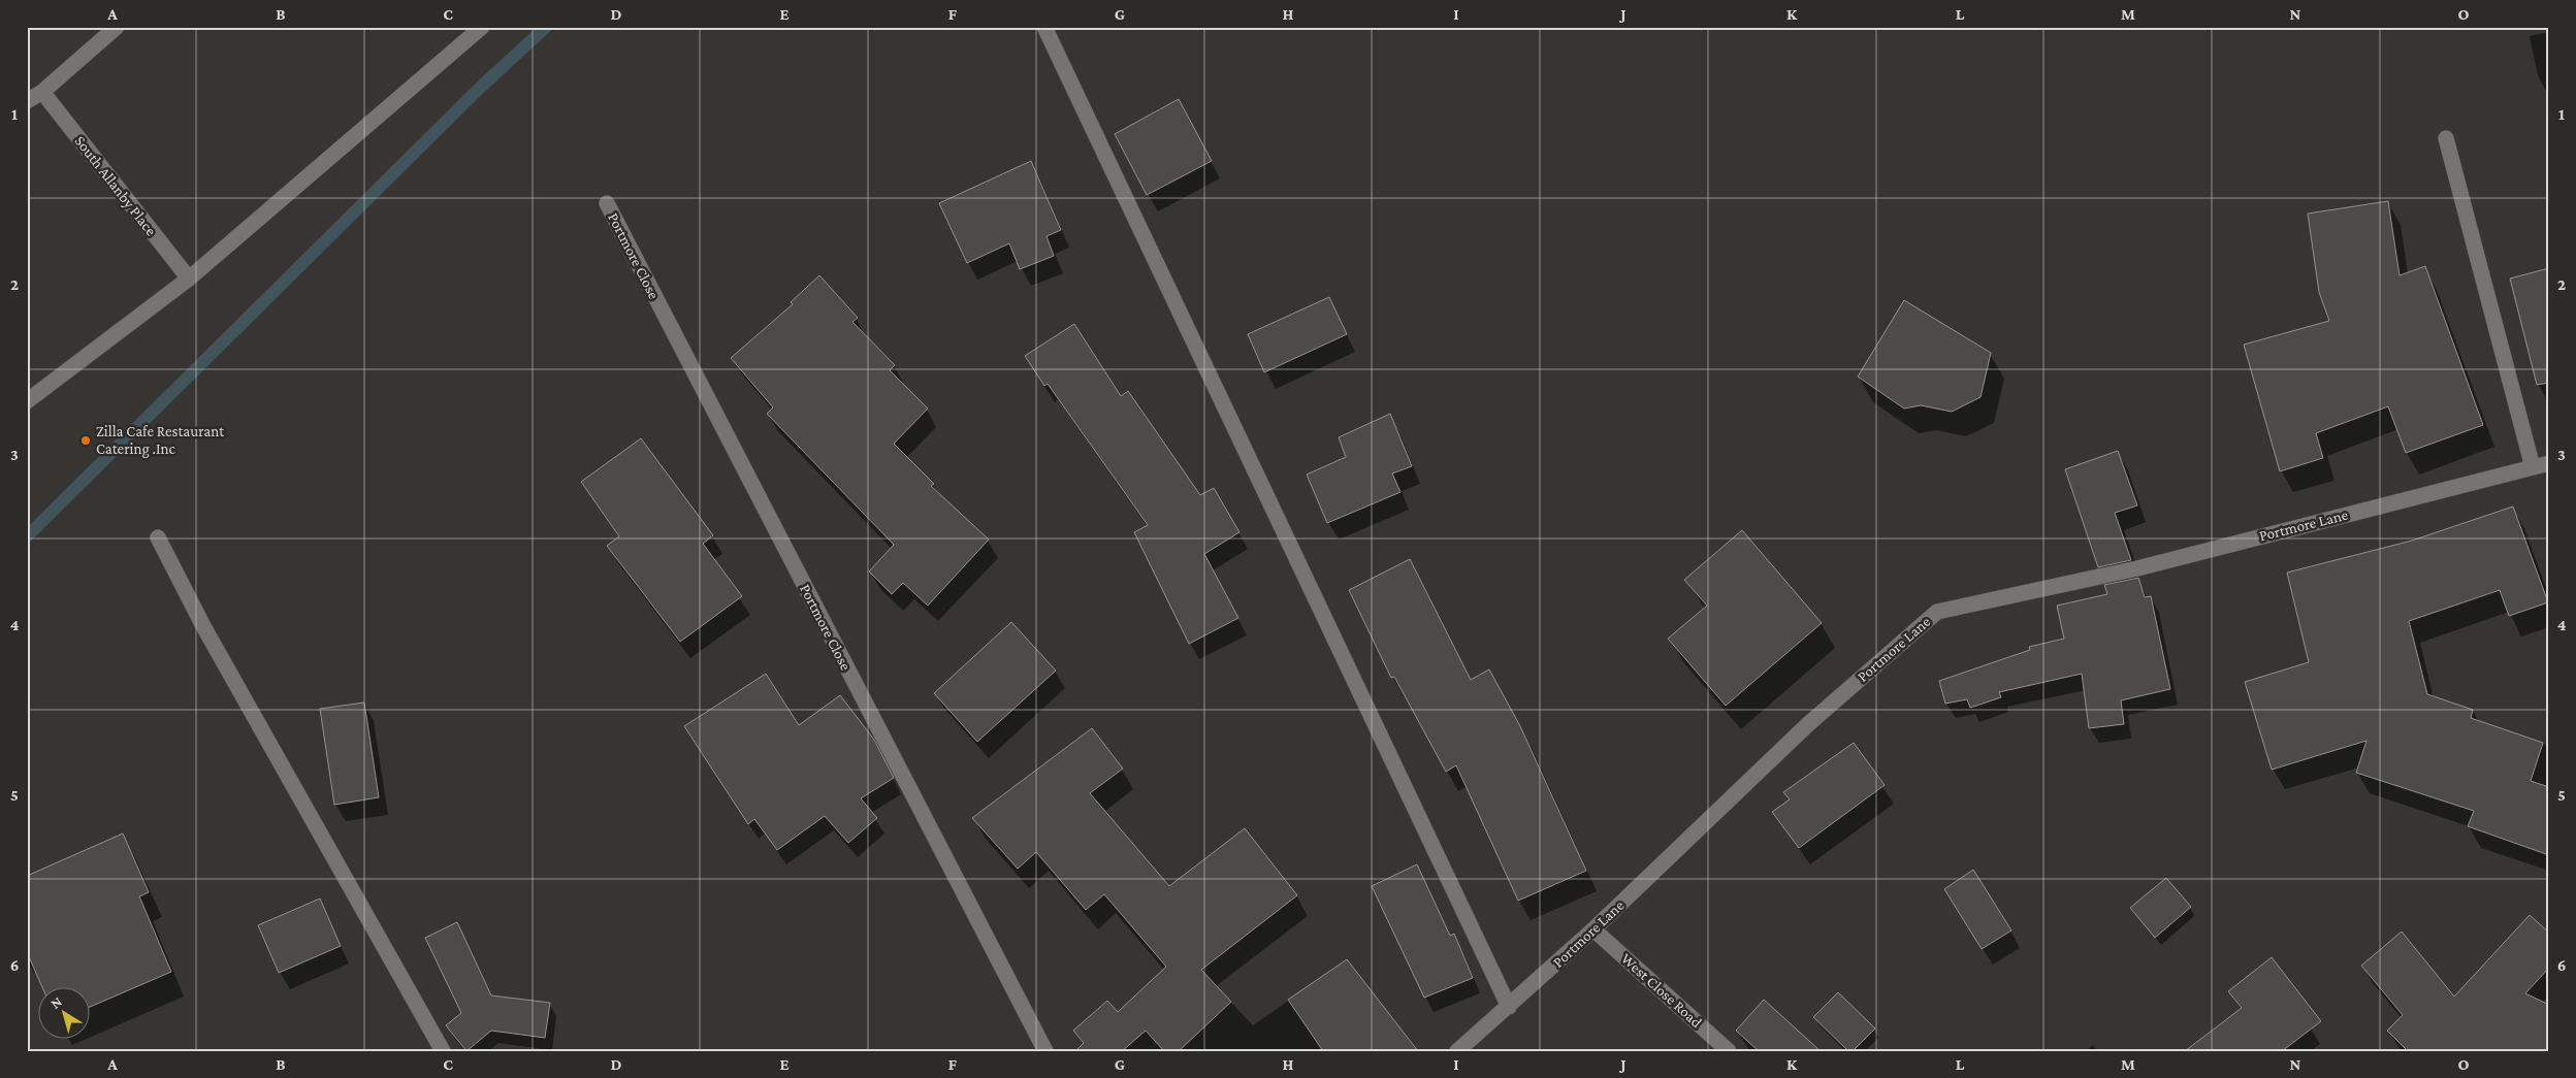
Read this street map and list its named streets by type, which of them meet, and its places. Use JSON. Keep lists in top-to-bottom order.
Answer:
{
  "streets": {
    "street": [
      "South Allanby Place",
      "Portmore Close",
      "Portmore Lane",
      "West Close Road"
    ]
  },
  "crossings": [
    ["Portmore Lane", "West Close Road"]
  ],
  "places": ["Zilla Cafe Restaurant Catering .Inc"],
  "north": "top left",
  "grid": {
    "columns": [
      "A",
      "B",
      "C",
      "D",
      "E",
      "F",
      "G",
      "H",
      "I",
      "J",
      "K",
      "L",
      "M",
      "N",
      "O"
    ],
    "rows": [
      "1",
      "2",
      "3",
      "4",
      "5",
      "6"
    ]
  }
}
